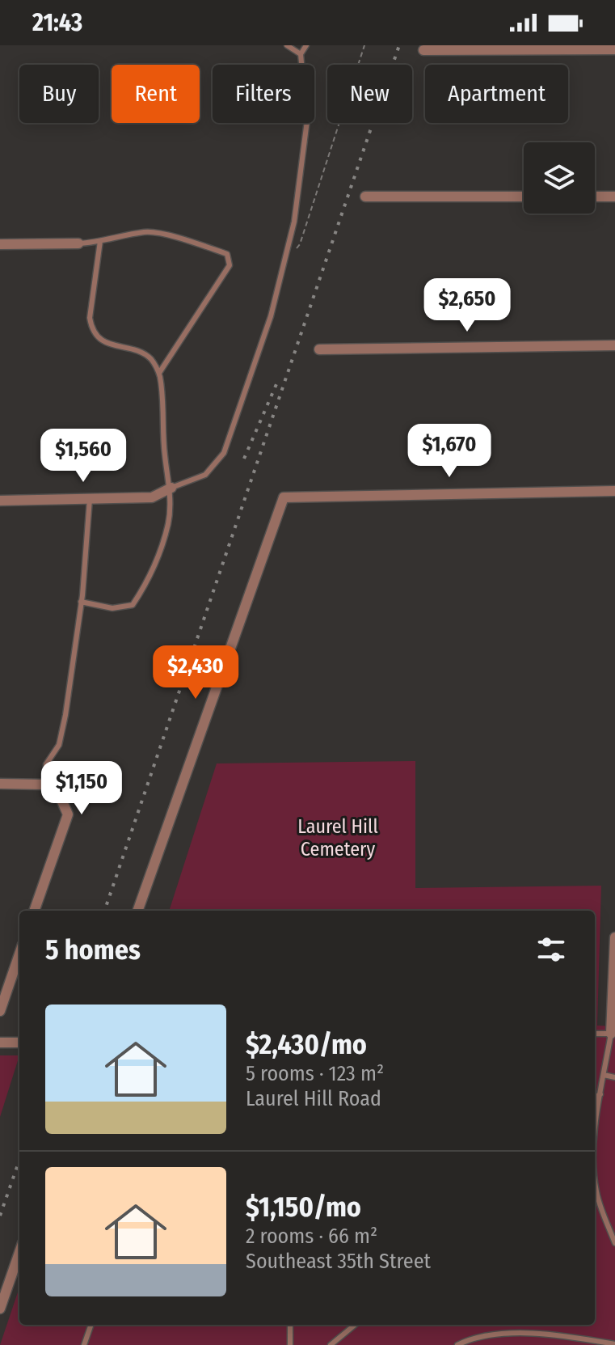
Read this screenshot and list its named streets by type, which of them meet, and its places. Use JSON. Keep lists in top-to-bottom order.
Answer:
{
  "parks": ["Laurel Hill Cemetery"],
  "page": {
    "status": "21:43",
    "chip": [
      "Buy",
      "Rent",
      "Filters",
      "New",
      "Apartment"
    ],
    "price": [
      "$2,650",
      "$1,670",
      "$1,560",
      "$2,430",
      "$1,150"
    ],
    "heading": "5 homes",
    "list": [
      {
        "name": "$2,430/mo",
        "note": "5 rooms · 123 m² · Laurel Hill Road"
      },
      {
        "name": "$1,150/mo",
        "note": "2 rooms · 66 m² · Southeast 35th Street"
      }
    ]
  }
}
